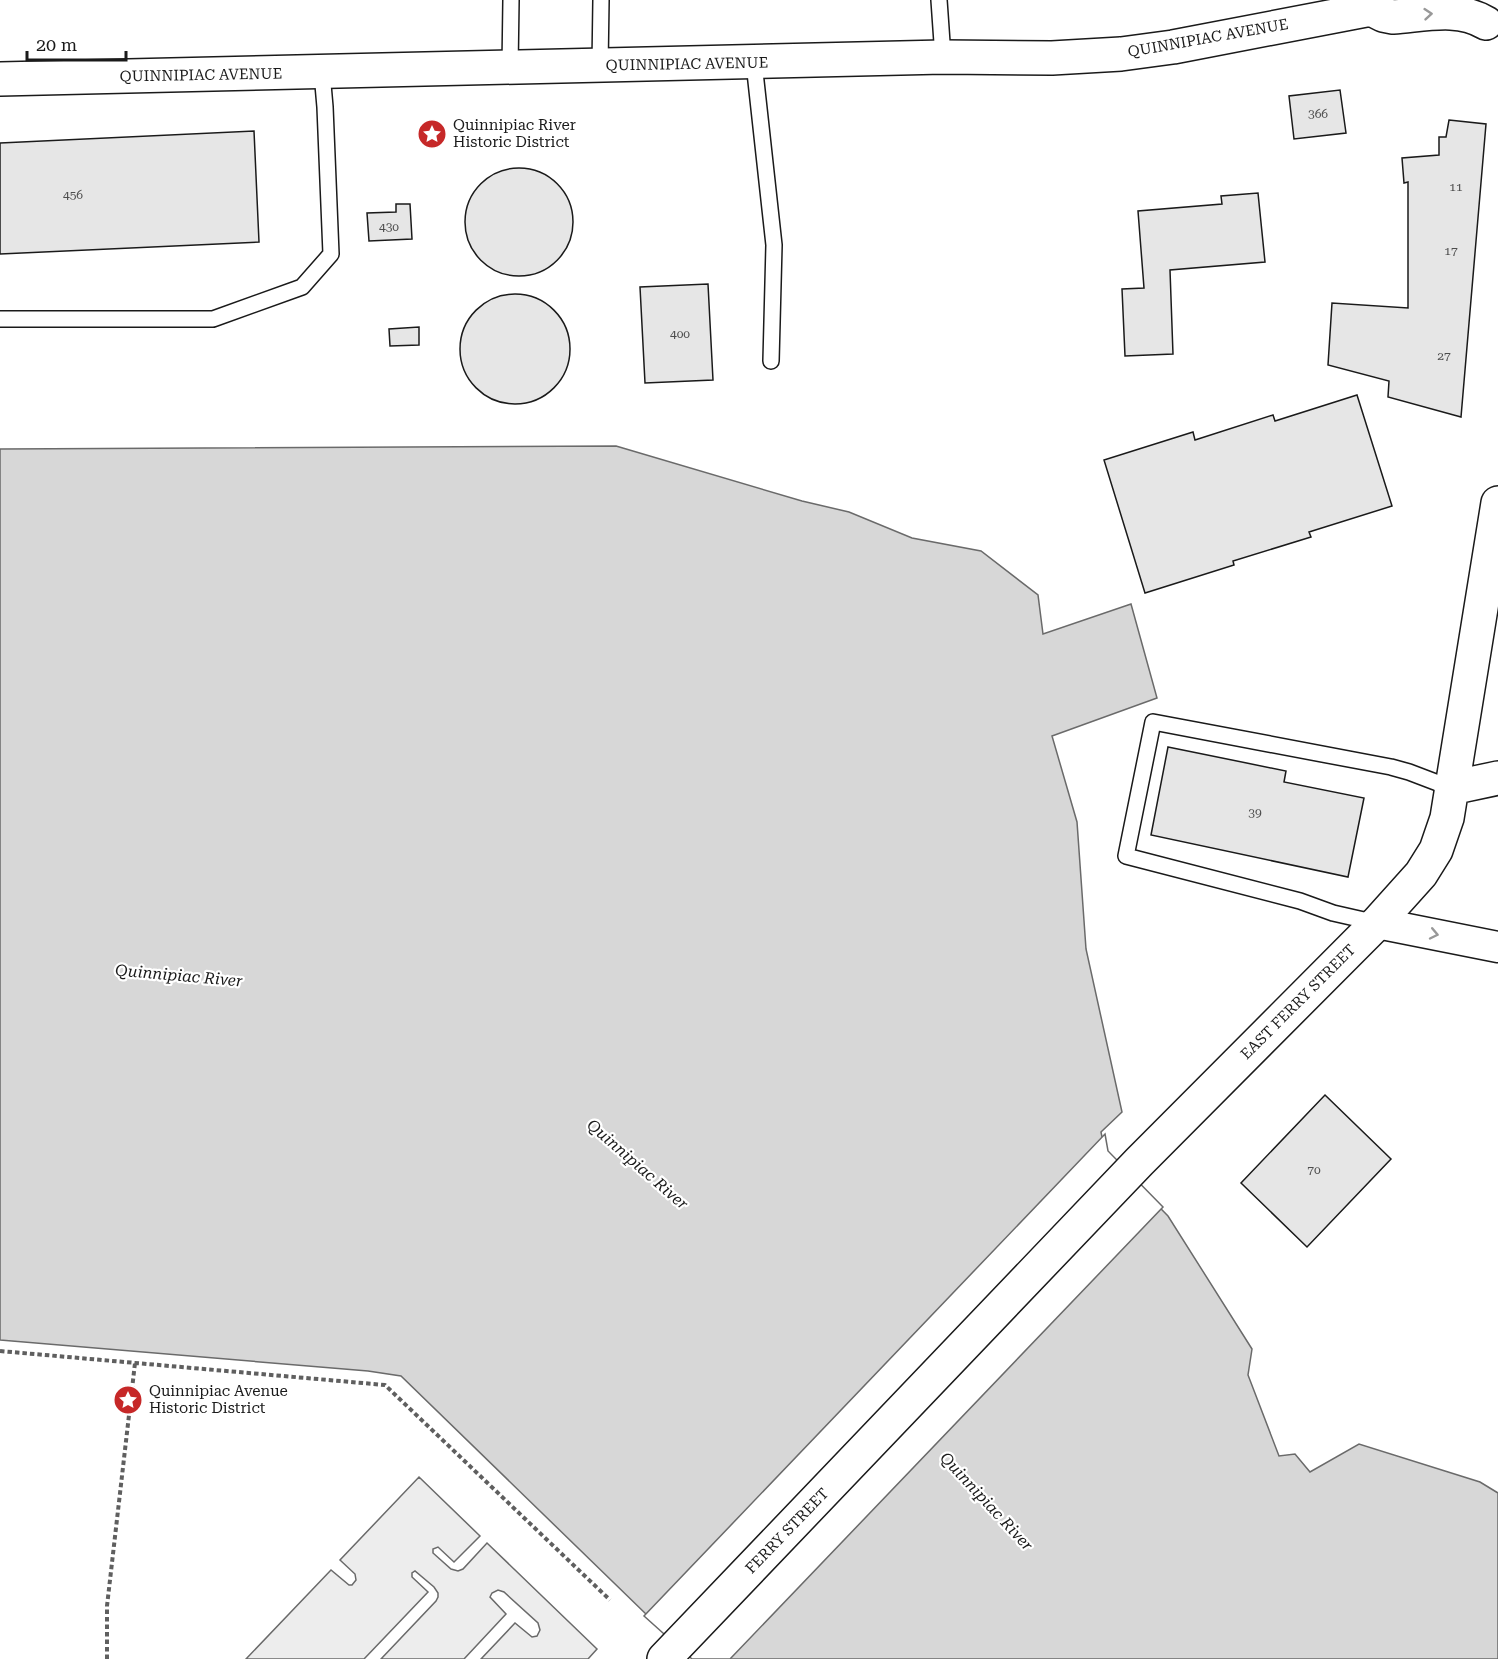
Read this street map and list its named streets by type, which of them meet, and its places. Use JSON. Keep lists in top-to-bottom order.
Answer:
{
  "streets": {
    "main road": ["QUINNIPIAC AVENUE", "EAST FERRY STREET", "FERRY STREET"]
  },
  "crossings": [
    ["EAST FERRY STREET", "FERRY STREET"]
  ],
  "water": ["Quinnipiac River"],
  "places": {
    "place": ["Quinnipiac River Historic District", "Quinnipiac Avenue Historic District"]
  },
  "house_numbers": [
    "366",
    "11",
    "456",
    "430",
    "17",
    "400",
    "27",
    "39",
    "70"
  ],
  "scale_bar": "20 m"
}
